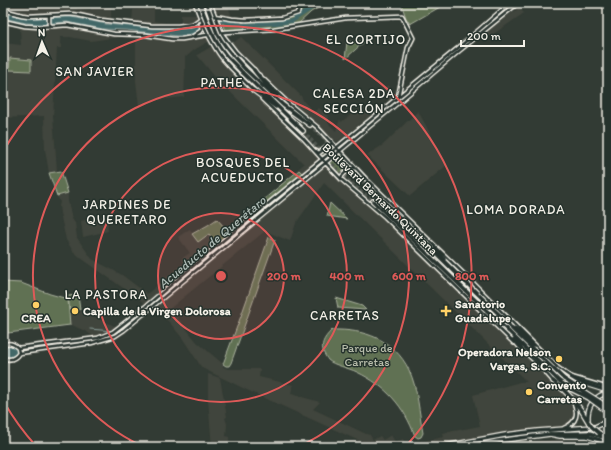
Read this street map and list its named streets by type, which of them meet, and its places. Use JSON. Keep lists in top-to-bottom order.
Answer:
{
  "streets": {
    "main road": ["Boulevard Bernardo Quintana"]
  },
  "districts": [
    "EL CORTIJO",
    "SAN JAVIER",
    "PATHE",
    "CALESA 2DA SECCIÓN",
    "BOSQUES DEL ACUEDUCTO",
    "JARDINES DE QUERETARO",
    "LOMA DORADA",
    "LA PASTORA",
    "CARRETAS"
  ],
  "water": ["Acueducto de Querétaro"],
  "parks": ["Parque de Carretas"],
  "places": {
    "other": [
      "CREA",
      "Capilla de la Virgen Dolorosa",
      "Operadora Nelson Vargas, S.C.",
      "Convento Carretas"
    ],
    "health": ["Sanatorio Guadalupe"]
  },
  "scale_bar": "200 m",
  "north": "top",
  "rings": [
    "200 m",
    "400 m",
    "600 m",
    "800 m"
  ]
}
